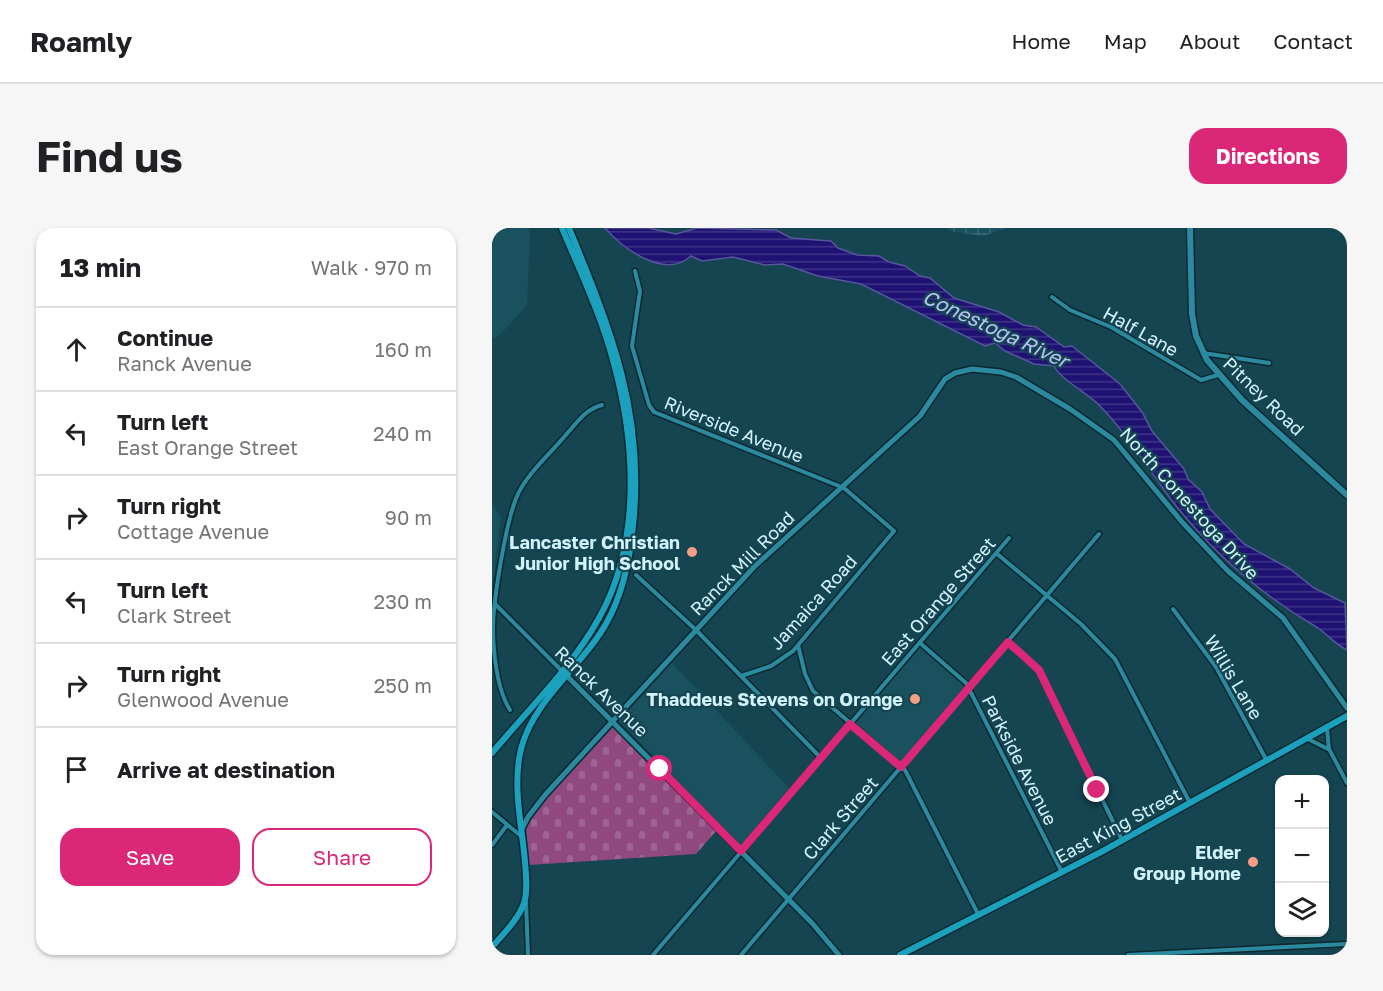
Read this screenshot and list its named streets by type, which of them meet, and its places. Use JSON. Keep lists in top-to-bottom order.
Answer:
{
  "streets": {
    "main road": ["Pitney Road", "East King Street"],
    "street": [
      "Half Lane",
      "Riverside Avenue",
      "North Conestoga Drive",
      "Ranck Mill Road",
      "East Orange Street",
      "Jamaica Road",
      "Willis Lane",
      "Ranck Avenue",
      "Parkside Avenue",
      "Clark Street"
    ]
  },
  "crossings": [
    ["Half Lane", "Pitney Road"],
    ["Riverside Avenue", "Ranck Mill Road"],
    ["Riverside Avenue", "Jamaica Road"],
    ["North Conestoga Drive", "Ranck Mill Road"],
    ["Ranck Mill Road", "Ranck Avenue"],
    ["East Orange Street", "Ranck Avenue"],
    ["East Orange Street", "Parkside Avenue"],
    ["Willis Lane", "East King Street"],
    ["Ranck Avenue", "Clark Street"],
    ["Parkside Avenue", "Clark Street"],
    ["Parkside Avenue", "East King Street"]
  ],
  "water": ["Conestoga River"],
  "places": ["Lancaster Christian Junior High School", "Thaddeus Stevens on Orange", "Elder Group Home"],
  "page": {
    "header": "Roamly",
    "nav": [
      "Home",
      "Map",
      "About",
      "Contact"
    ],
    "buttons": [
      "Directions",
      ["Save", "Share"]
    ],
    "title": "Find us",
    "heading": ["13 min", "Walk · 970 m"],
    "list": [
      ["Continue", "Ranck Avenue", "160 m"],
      ["Turn left", "East Orange Street", "240 m"],
      ["Turn right", "Cottage Avenue", "90 m"],
      ["Turn left", "Clark Street", "230 m"],
      ["Turn right", "Glenwood Avenue", "250 m"],
      "Arrive at destination"
    ],
    "map_buttons": ["+", "−"]
  }
}
